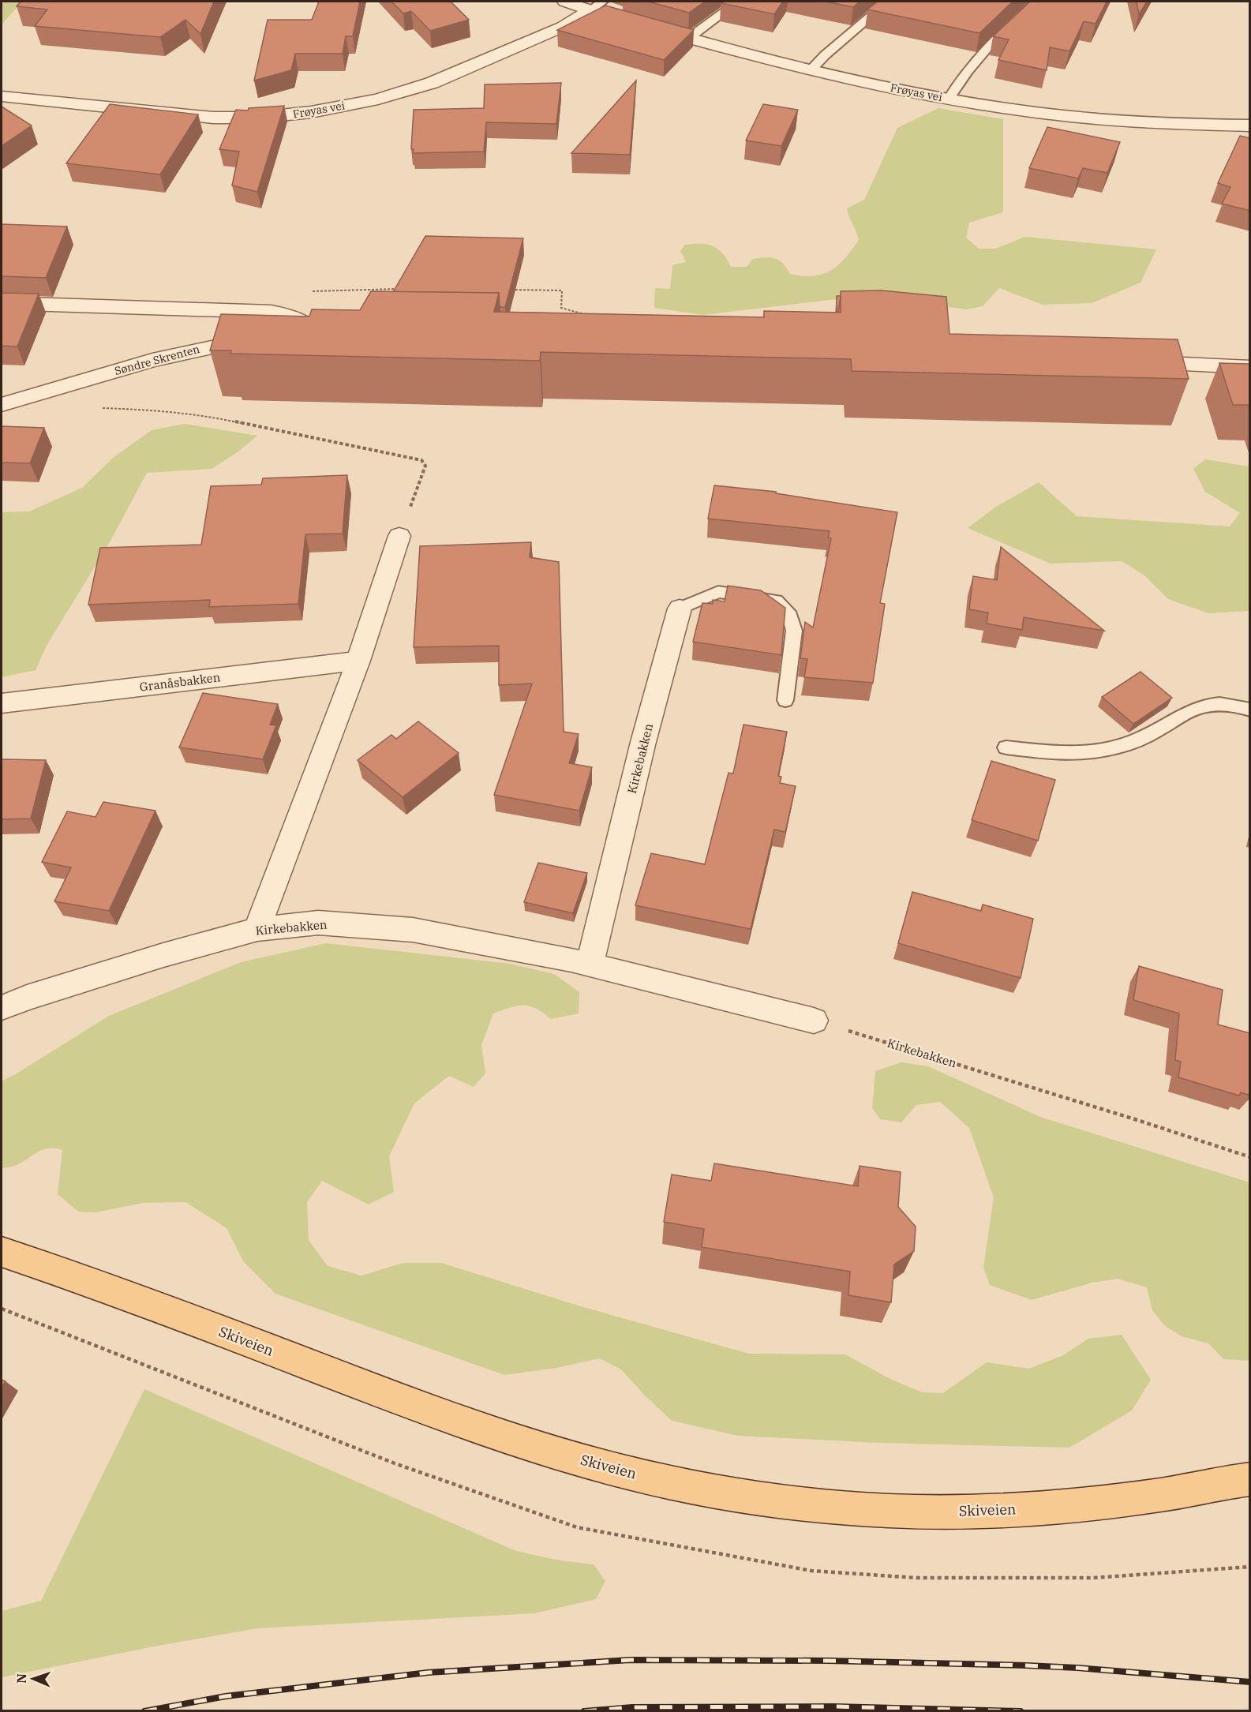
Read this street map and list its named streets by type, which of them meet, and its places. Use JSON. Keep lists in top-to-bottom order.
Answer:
{
  "streets": {
    "main road": ["Skiveien"],
    "street": [
      "Frøyas vei",
      "Søndre Skrenten",
      "Granåsbakken",
      "Kirkebakken"
    ]
  },
  "north": "left"
}
